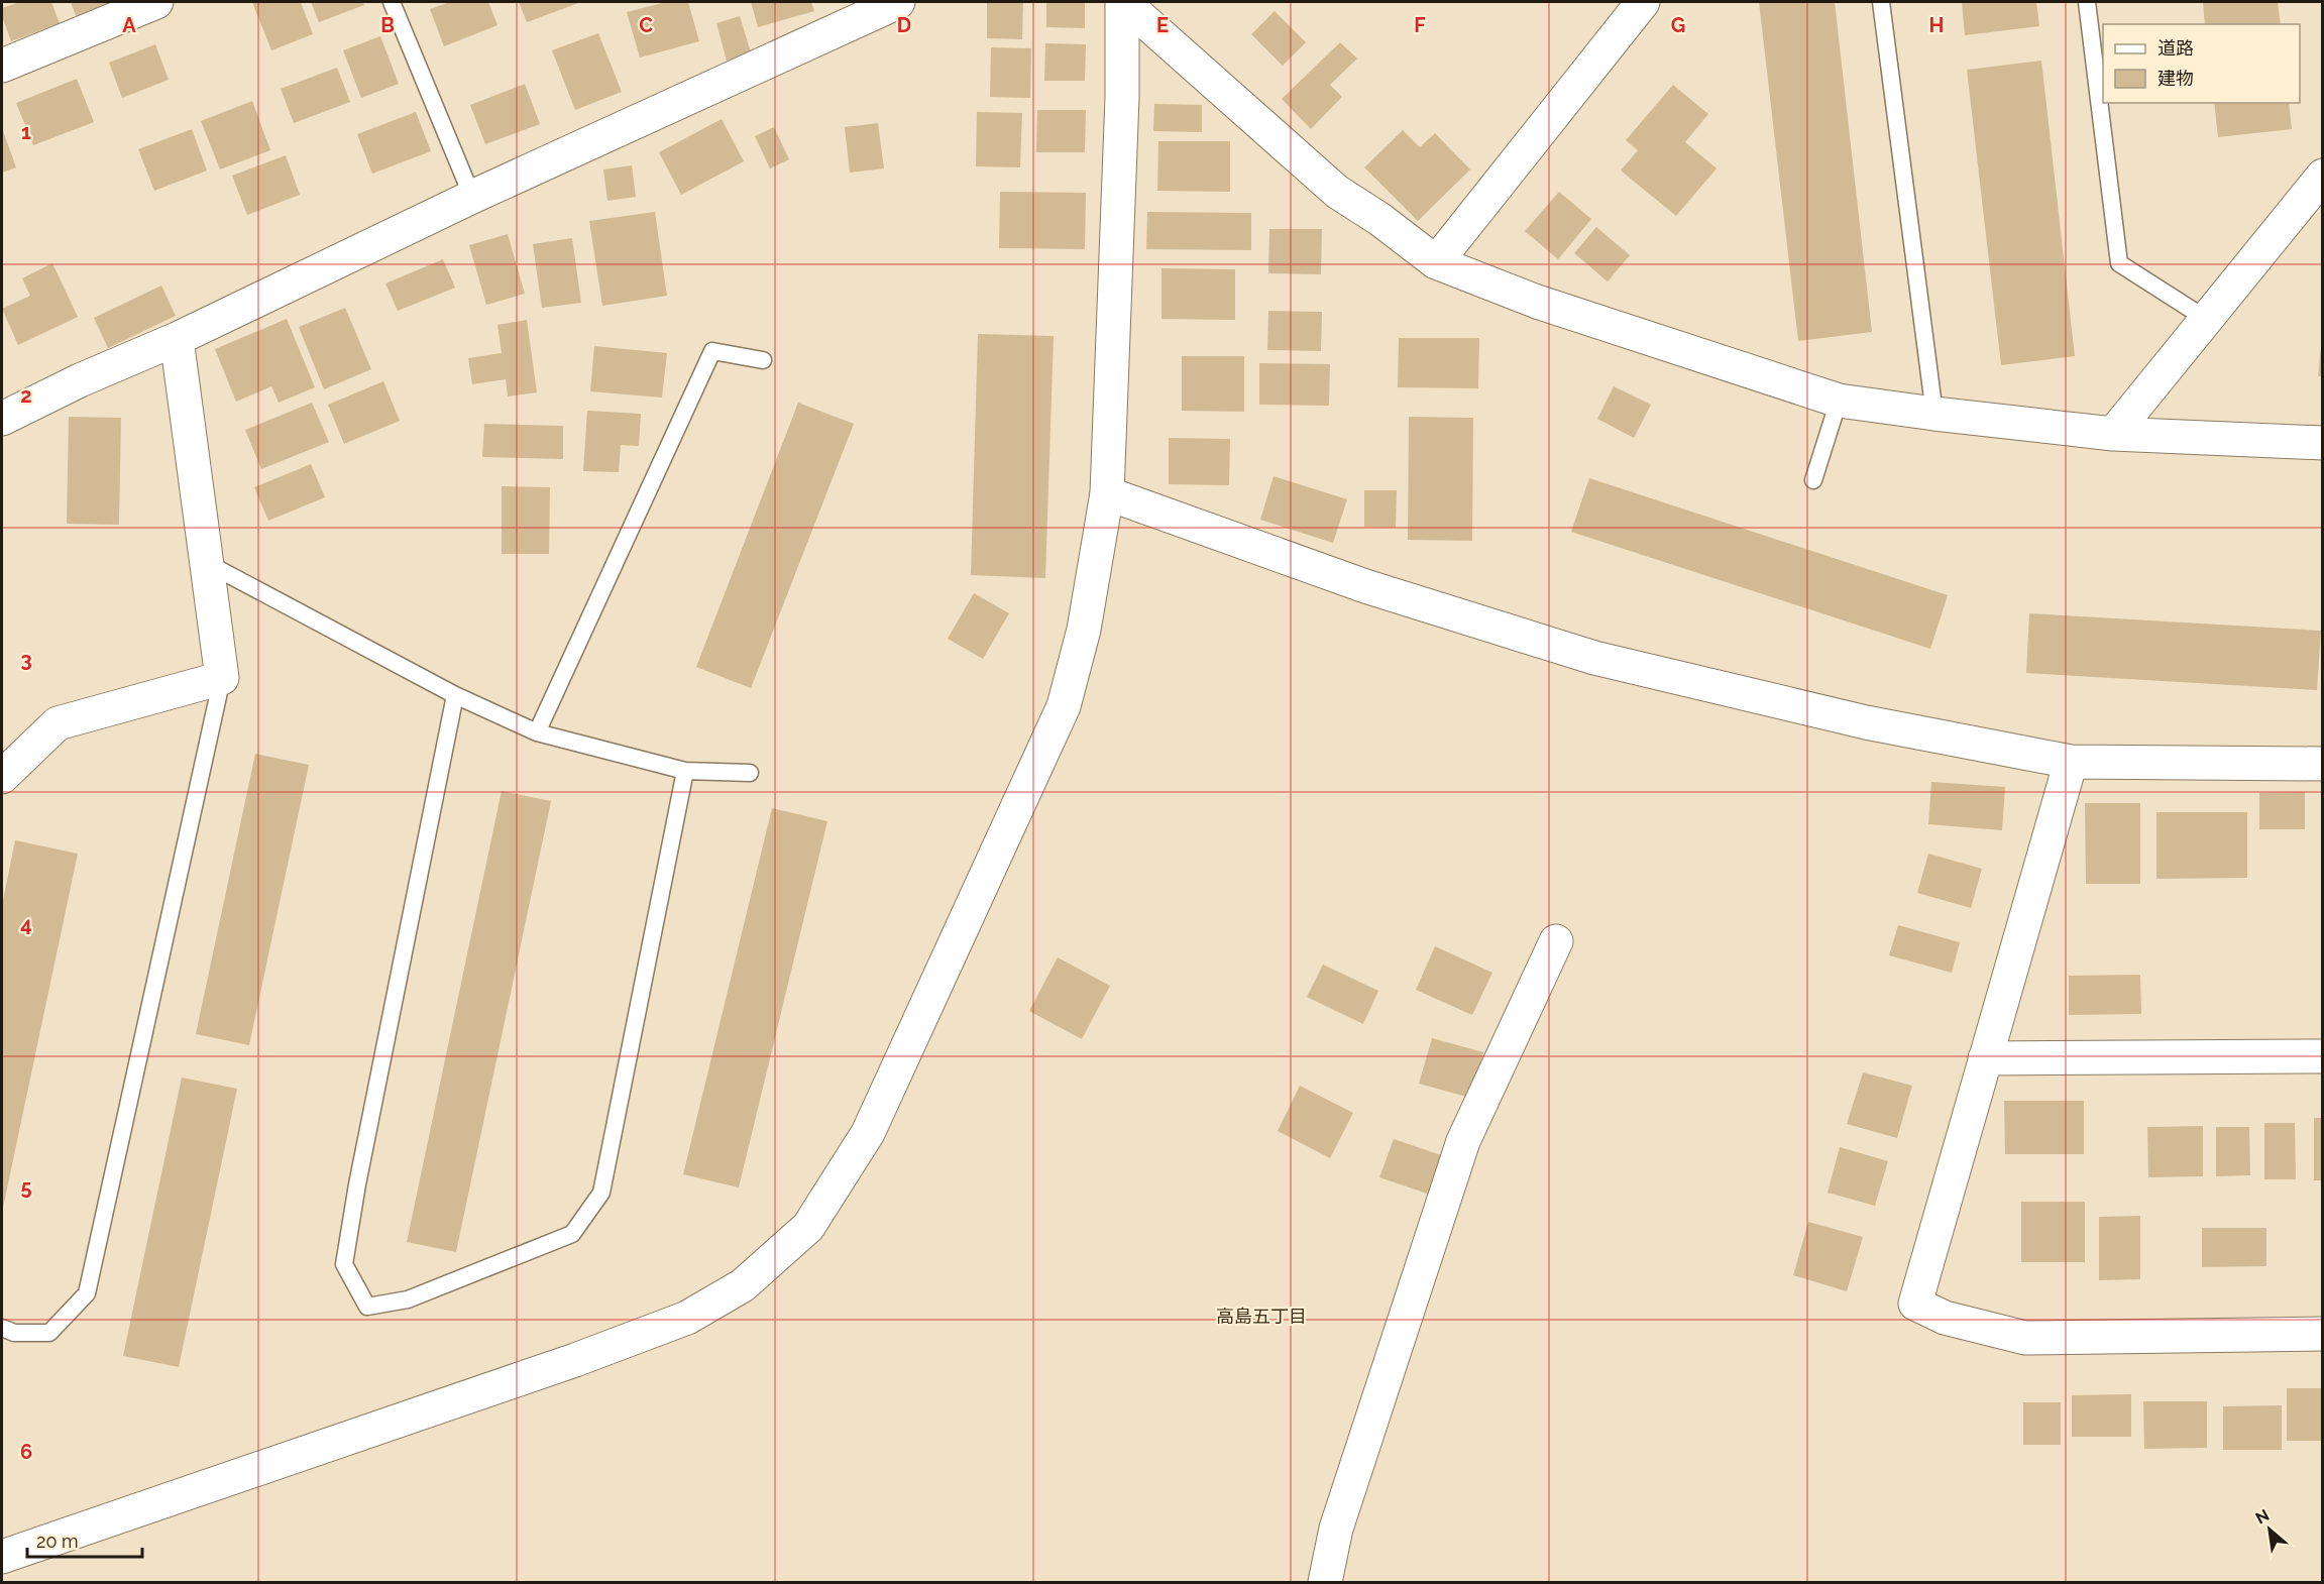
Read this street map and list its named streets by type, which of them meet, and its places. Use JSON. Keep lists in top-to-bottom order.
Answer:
{
  "districts": ["高島五丁目"],
  "legend": ["道路", "建物"],
  "scale_bar": "20 m",
  "north": "top left",
  "grid": {
    "columns": [
      "A",
      "B",
      "C",
      "D",
      "E",
      "F",
      "G",
      "H"
    ],
    "rows": [
      "1",
      "2",
      "3",
      "4",
      "5",
      "6"
    ]
  }
}
